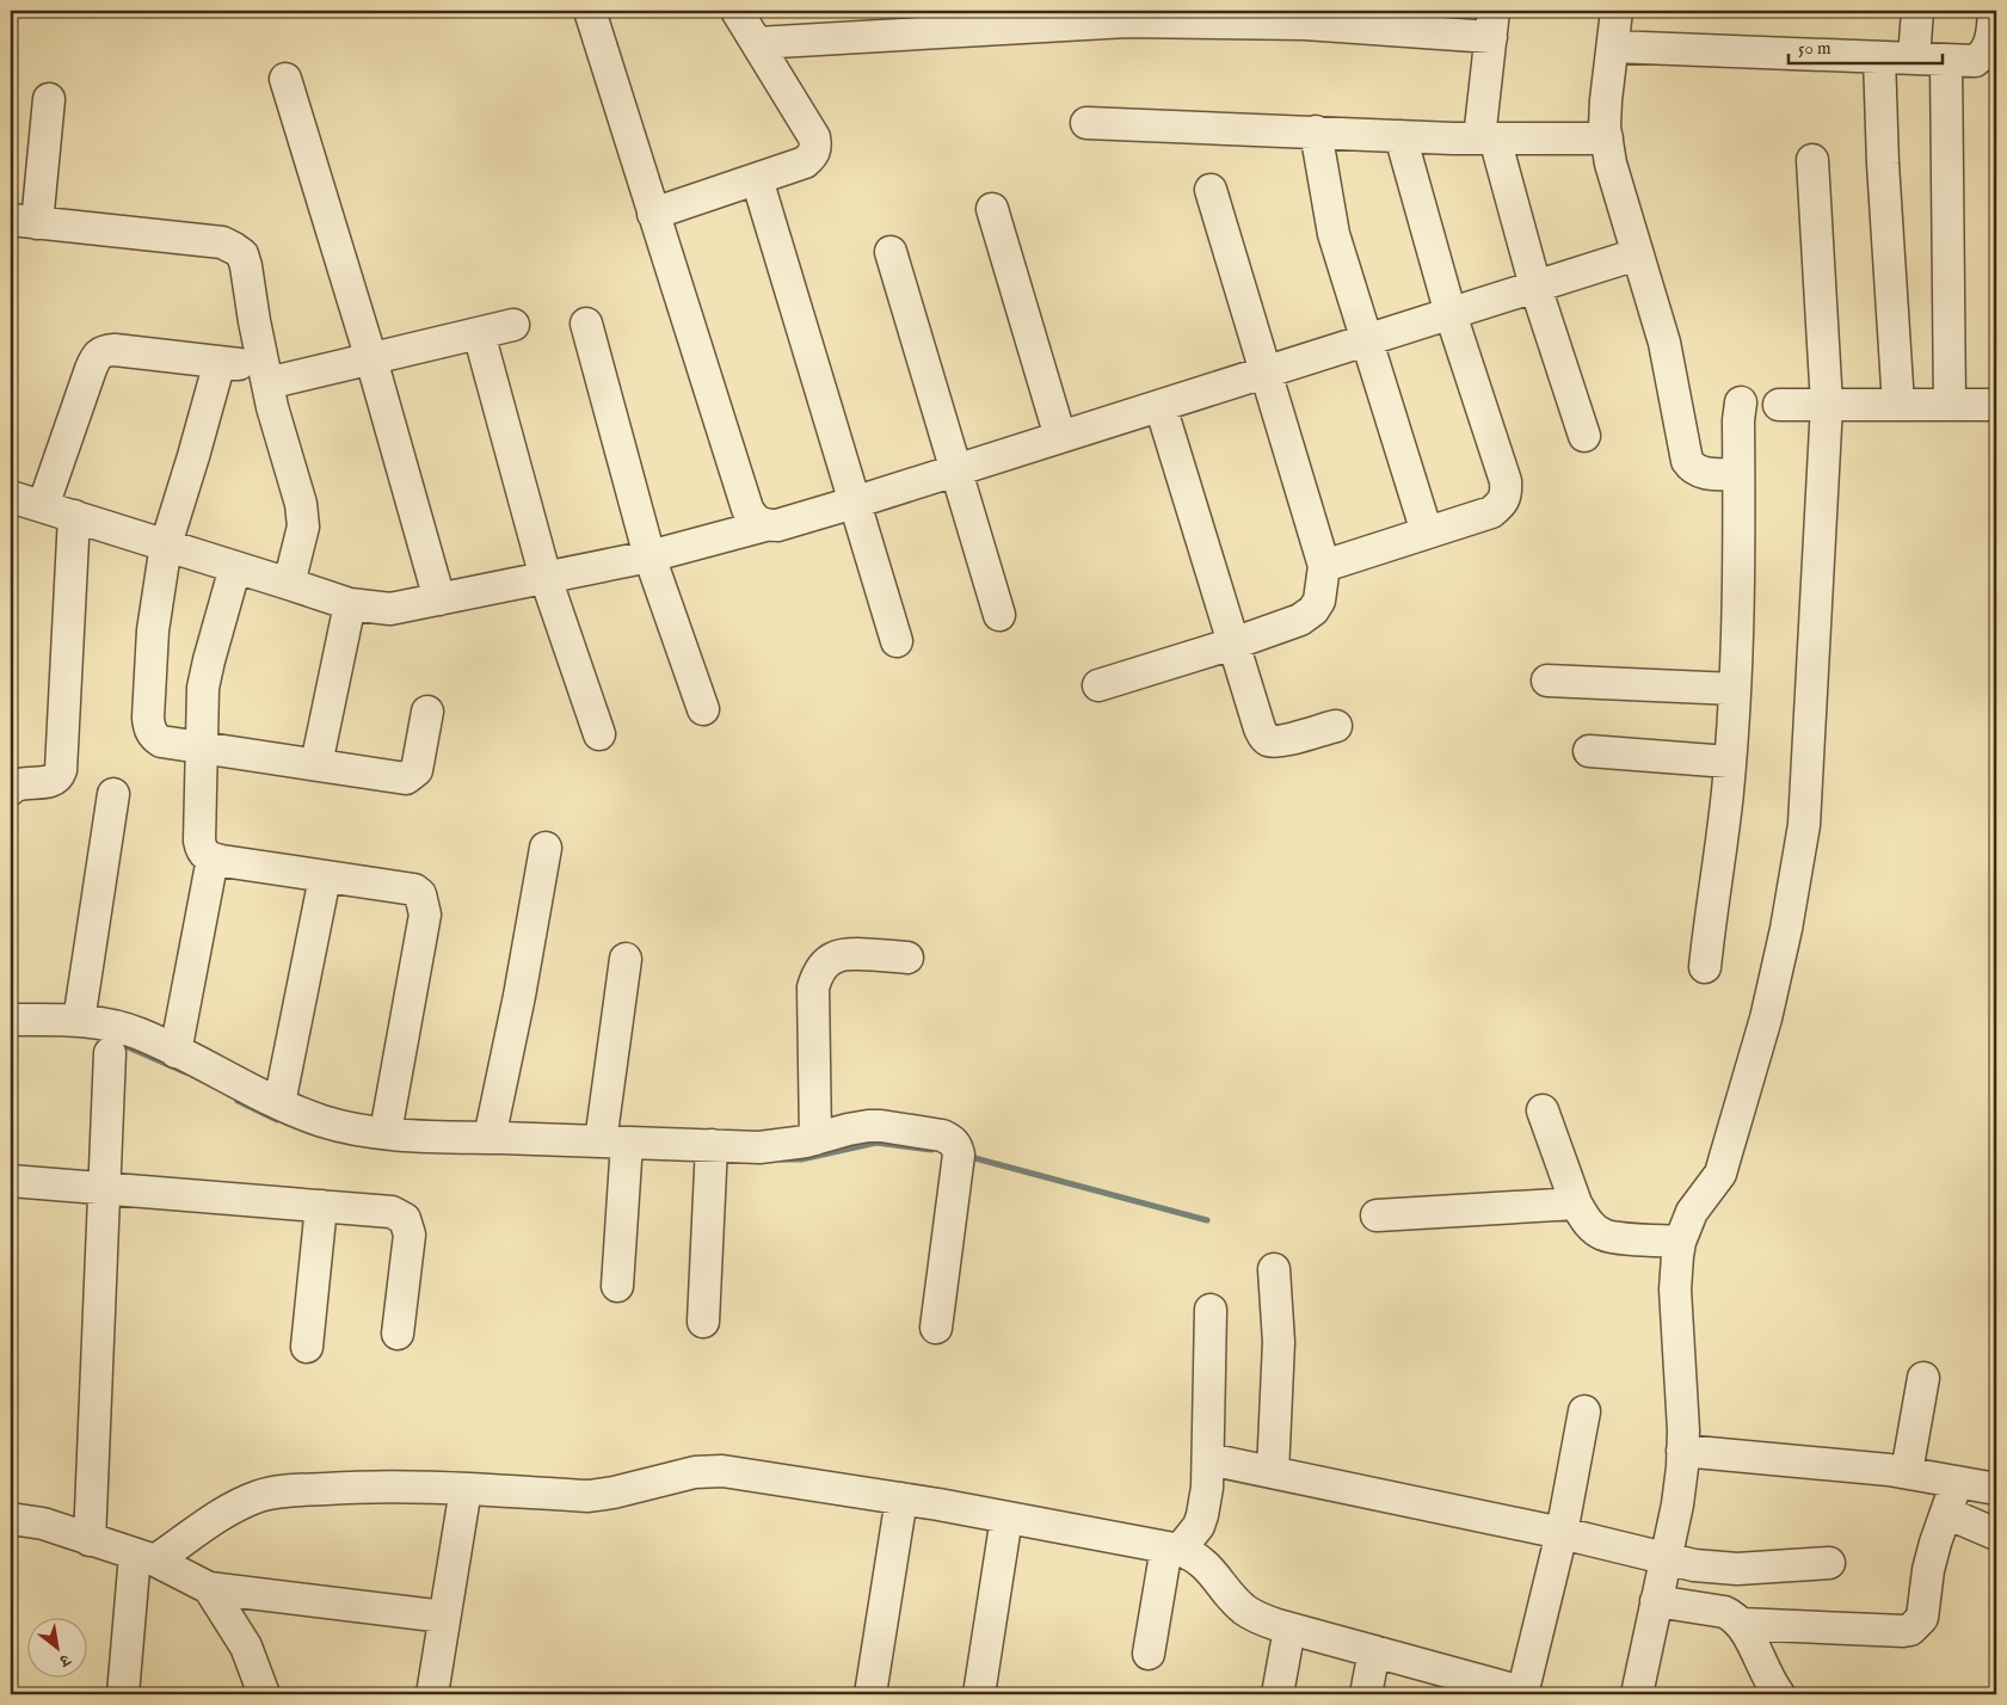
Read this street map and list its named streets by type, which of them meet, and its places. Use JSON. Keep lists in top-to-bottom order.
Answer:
{
  "scale_bar": "50 m",
  "north": "bottom right"
}
